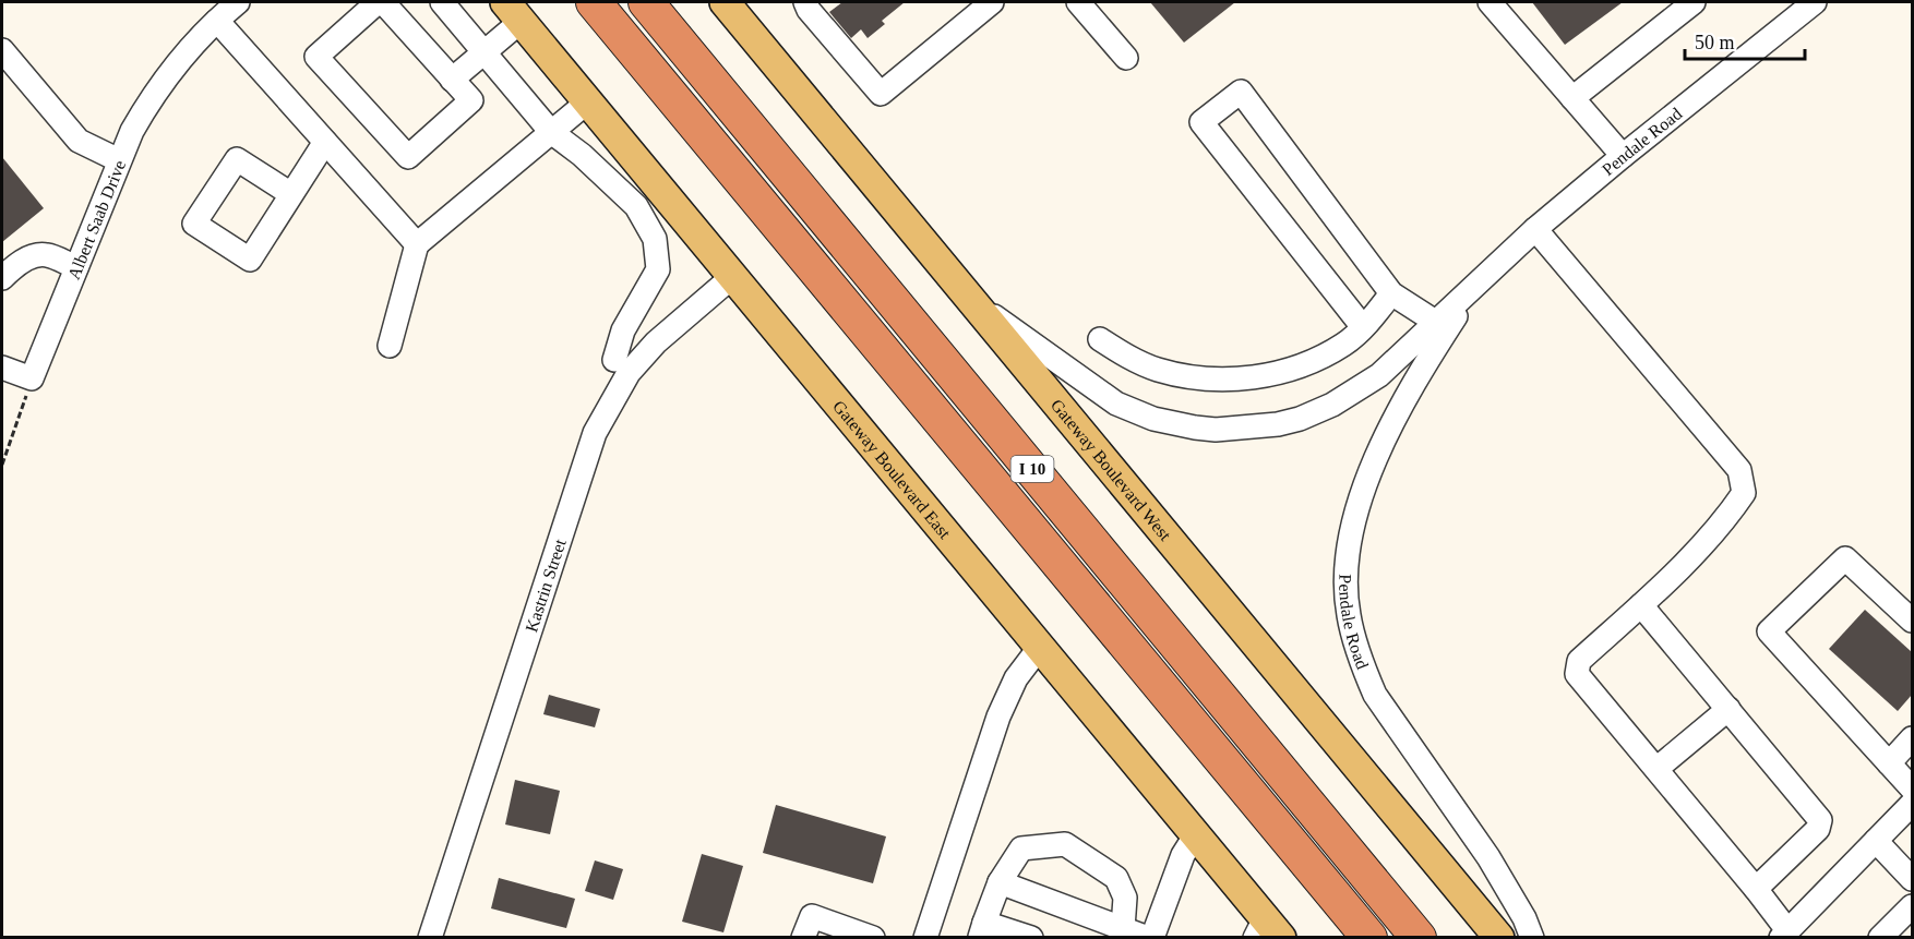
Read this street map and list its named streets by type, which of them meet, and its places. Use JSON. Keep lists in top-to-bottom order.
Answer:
{
  "streets": {
    "highway": ["I 10"],
    "main road": ["Gateway Boulevard West", "Gateway Boulevard East"],
    "street": ["Pendale Road", "Albert Saab Drive", "Kastrin Street"]
  },
  "crossings": [
    ["Pendale Road", "Gateway Boulevard West"],
    ["Gateway Boulevard East", "Kastrin Street"]
  ],
  "scale_bar": "50 m"
}
